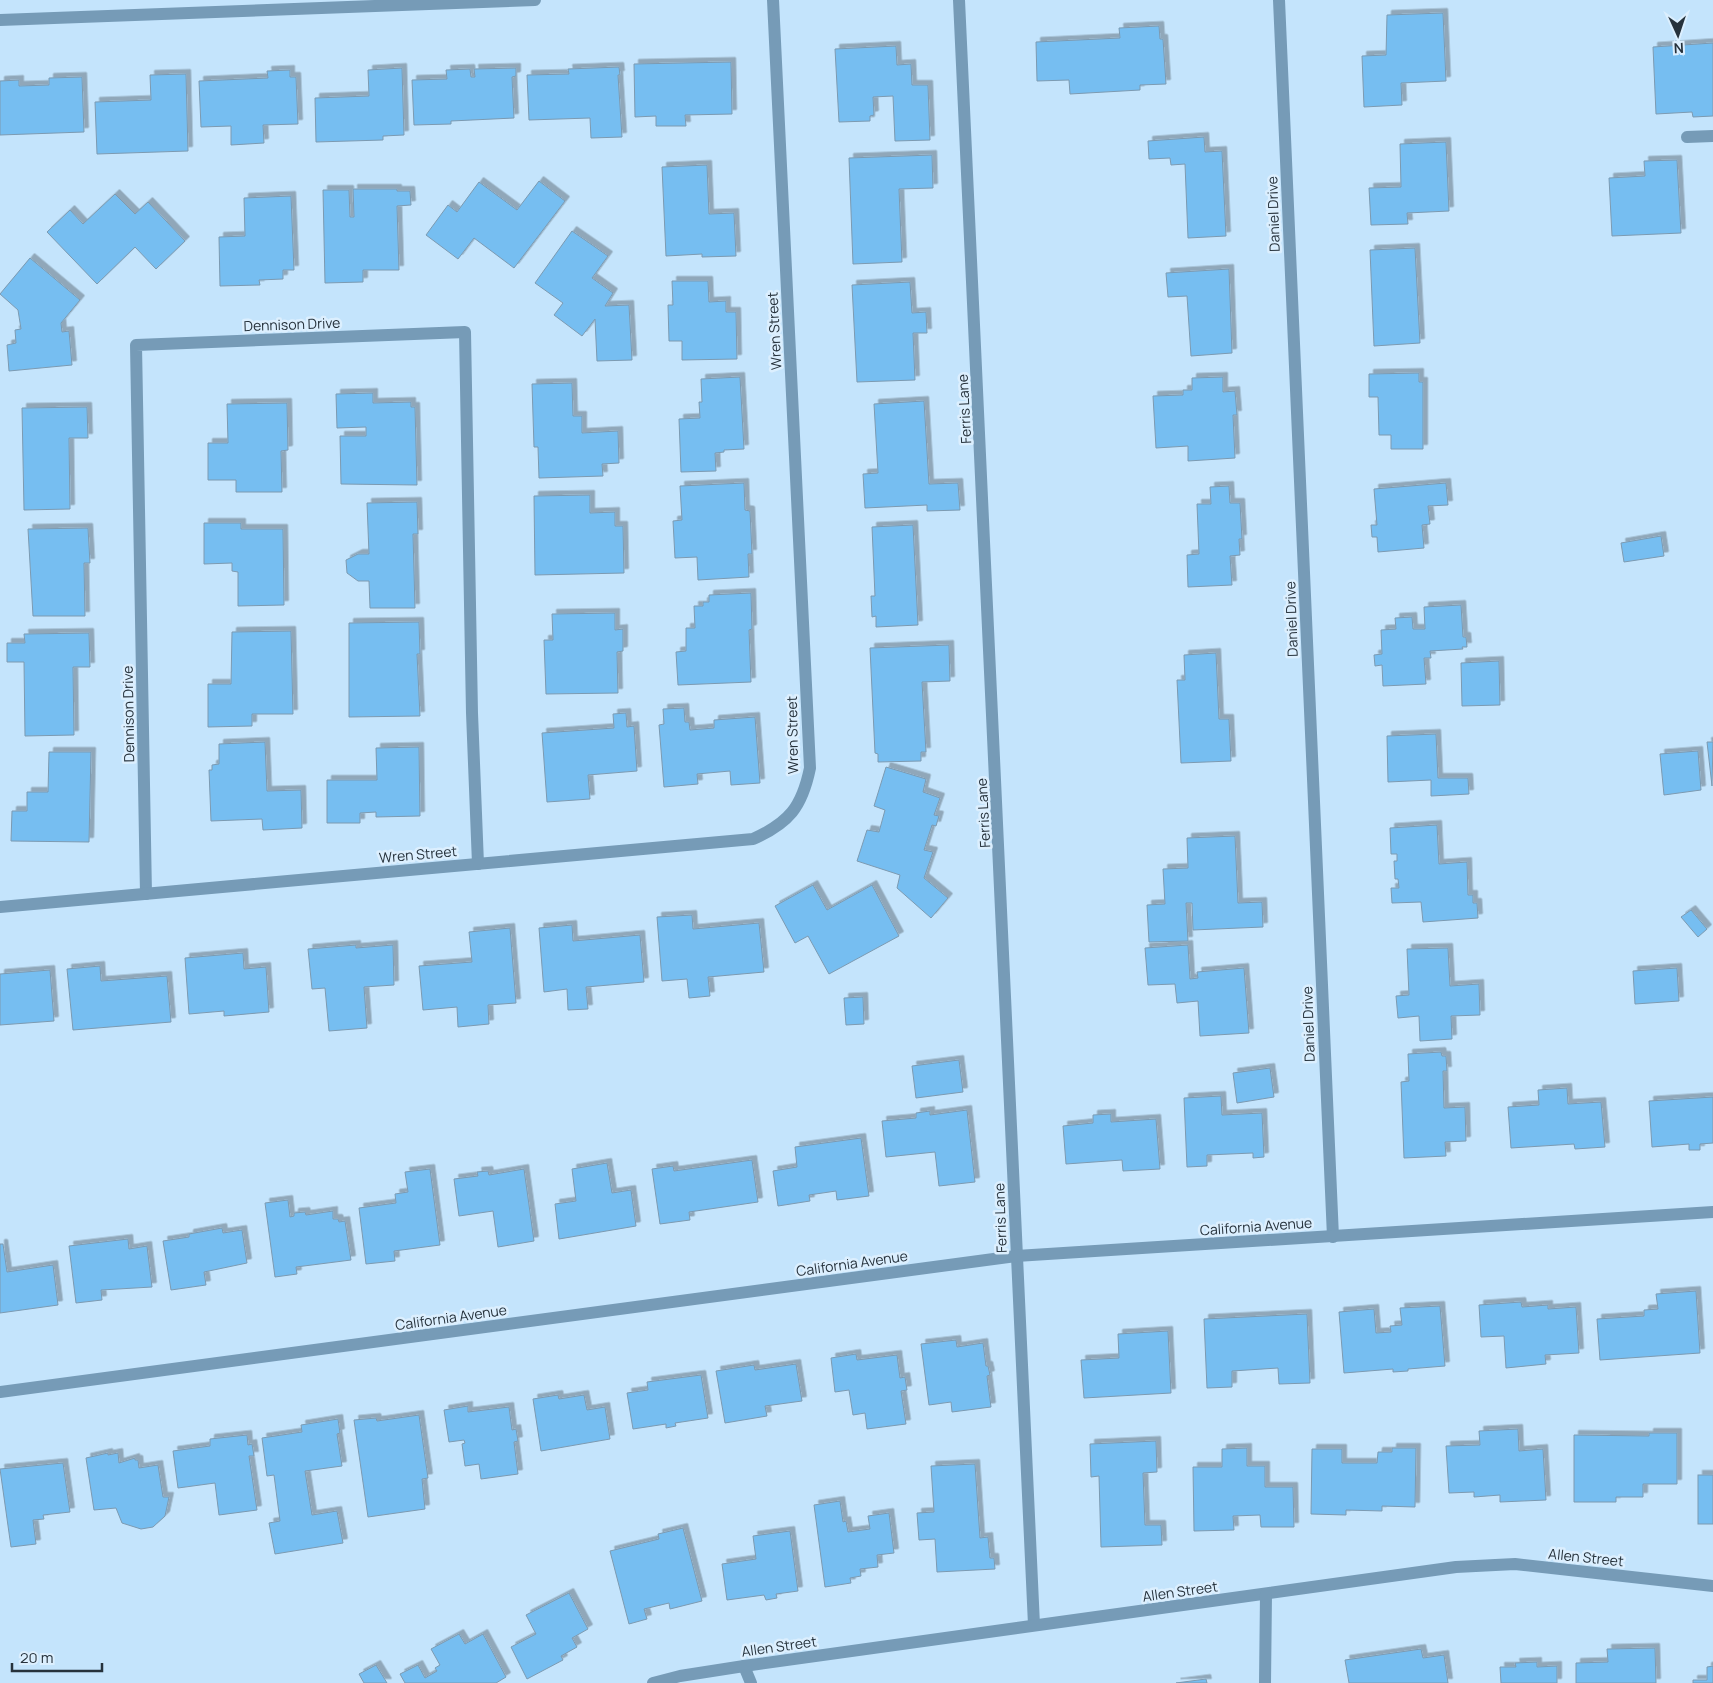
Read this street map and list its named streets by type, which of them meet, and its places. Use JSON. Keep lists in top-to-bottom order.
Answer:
{
  "streets": {
    "street": [
      "Daniel Drive",
      "Dennison Drive",
      "Wren Street",
      "Ferris Lane",
      "California Avenue",
      "Allen Street"
    ]
  },
  "crossings": [
    ["Daniel Drive", "California Avenue"],
    ["Dennison Drive", "Wren Street"],
    ["Ferris Lane", "California Avenue"],
    ["Ferris Lane", "Allen Street"]
  ],
  "scale_bar": "20 m",
  "north": "bottom"
}
